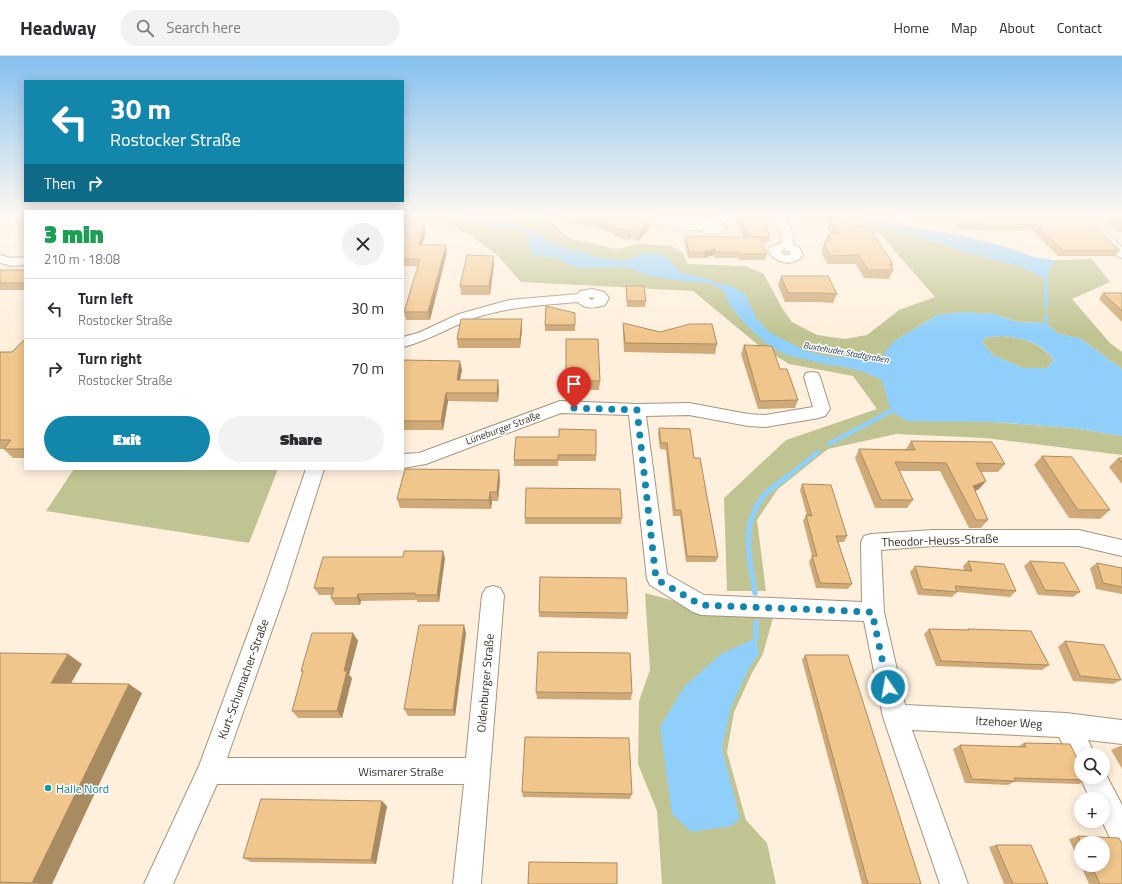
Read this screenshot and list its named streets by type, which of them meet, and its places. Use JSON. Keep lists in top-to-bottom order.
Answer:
{
  "streets": {
    "street": [
      "Lüneburger Straße",
      "Theodor-Heuss-Straße",
      "Kurt-Schumacher-Straße",
      "Oldenburger Straße",
      "Itzehoer Weg",
      "Wismarer Straße"
    ]
  },
  "crossings": [
    ["Theodor-Heuss-Straße", "Itzehoer Weg"],
    ["Kurt-Schumacher-Straße", "Wismarer Straße"],
    ["Oldenburger Straße", "Wismarer Straße"]
  ],
  "water": ["Buxtehuder Stadtgraben"],
  "places": ["Halle Nord"],
  "page": {
    "header": "Headway",
    "search": "Search here",
    "nav": [
      "Home",
      "Map",
      "About",
      "Contact"
    ],
    "turn": ["30 m", "Rostocker Straße"],
    "then": "Then",
    "heading": ["3 min", "210 m · 18:08"],
    "list": [
      {
        "name": "Turn left",
        "note": "Rostocker Straße",
        "value": "30 m"
      },
      {
        "name": "Turn right",
        "note": "Rostocker Straße",
        "value": "70 m"
      }
    ],
    "buttons": ["Exit", "Share"],
    "map_buttons": ["+", "−"]
  }
}
